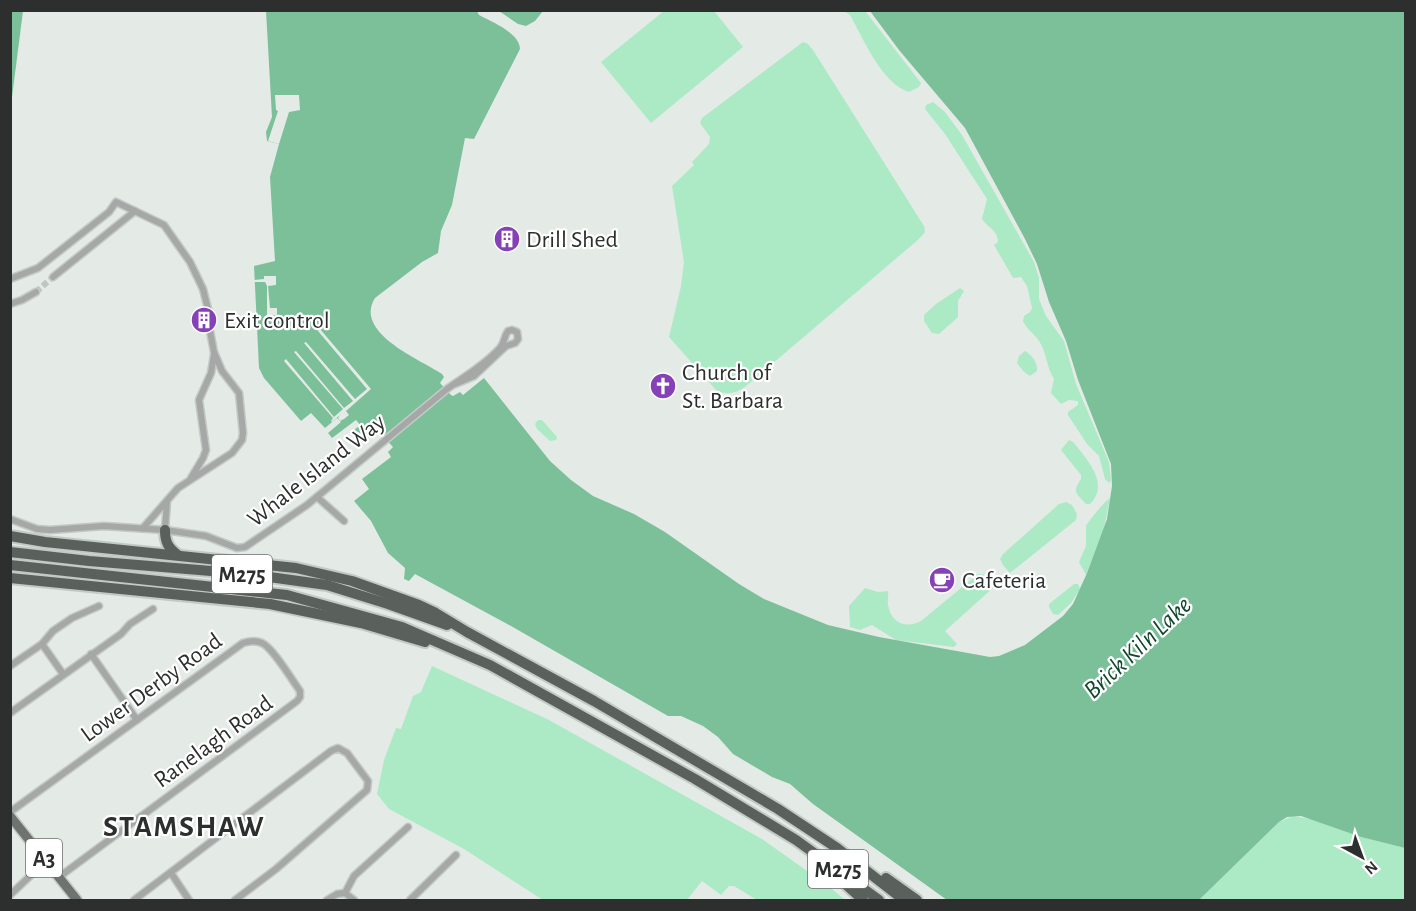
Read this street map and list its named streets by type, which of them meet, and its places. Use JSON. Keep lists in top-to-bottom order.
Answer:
{
  "streets": {
    "highway": ["M275"],
    "main road": ["A3"],
    "street": ["Whale Island Way", "Lower Derby Road", "Ranelagh Road"]
  },
  "crossings": [
    ["Whale Island Way", "M275"],
    ["Lower Derby Road", "Ranelagh Road"],
    ["Lower Derby Road", "A3"],
    ["Ranelagh Road", "A3"]
  ],
  "districts": ["STAMSHAW"],
  "water": ["Brick Kiln Lake"],
  "places": {
    "building": ["Drill Shed", "Exit control"],
    "church": ["Church of St. Barbara"],
    "cafe": ["Cafeteria"]
  },
  "north": "bottom right"
}
